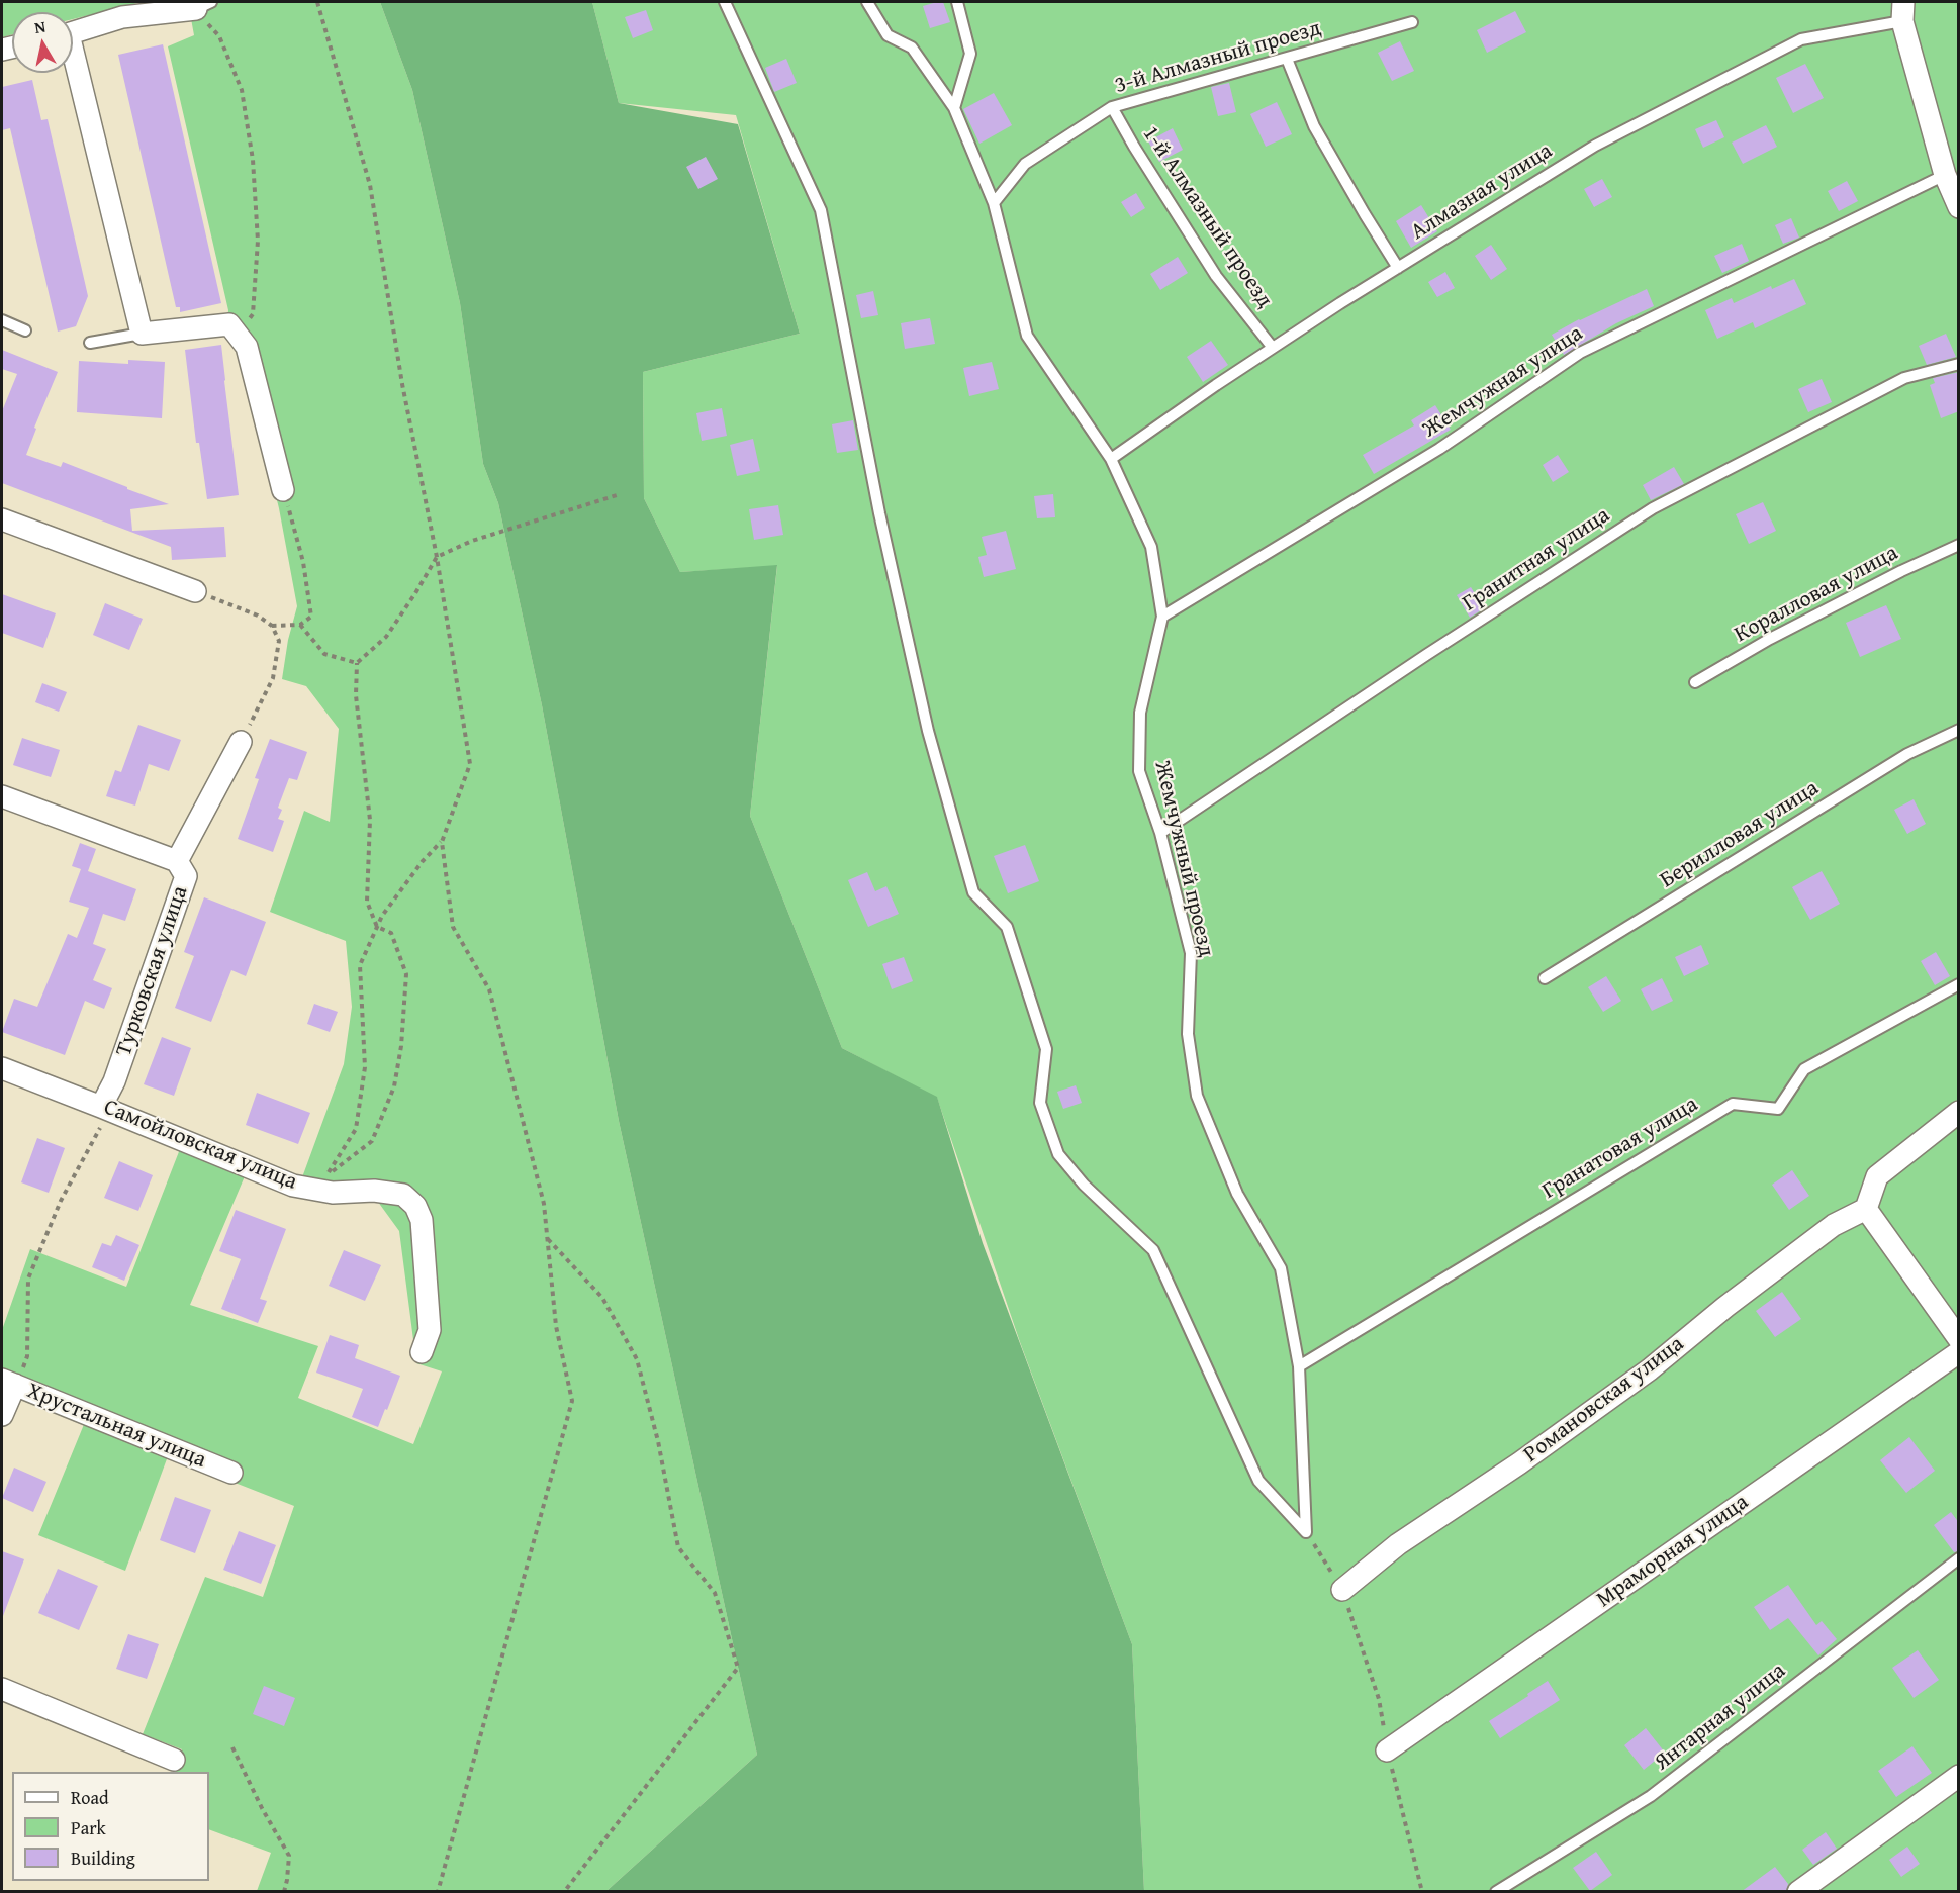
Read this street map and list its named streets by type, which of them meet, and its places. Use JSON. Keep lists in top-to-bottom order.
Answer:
{
  "streets": {
    "street": [
      "Турковская улица",
      "Самойловская улица",
      "Романовская улица",
      "Хрустальная улица",
      "Мраморная улица"
    ],
    "lane": [
      "3-й Алмазный проезд",
      "Алмазная улица",
      "1-й Алмазный проезд",
      "Жемчужная улица",
      "Гранитная улица",
      "Коралловая улица",
      "Берилловая улица",
      "Жемчужный проезд",
      "Гранатовая улица",
      "Янтарная улица"
    ]
  },
  "crossings": [
    ["3-й Алмазный проезд", "1-й Алмазный проезд"],
    ["3-й Алмазный проезд", "Жемчужный проезд"],
    ["Алмазная улица", "1-й Алмазный проезд"],
    ["Алмазная улица", "Жемчужный проезд"],
    ["Жемчужная улица", "Жемчужный проезд"],
    ["Гранитная улица", "Жемчужный проезд"],
    ["Жемчужный проезд", "Гранатовая улица"],
    ["Турковская улица", "Самойловская улица"]
  ],
  "legend": ["Road", "Park", "Building"],
  "north": "top"
}
